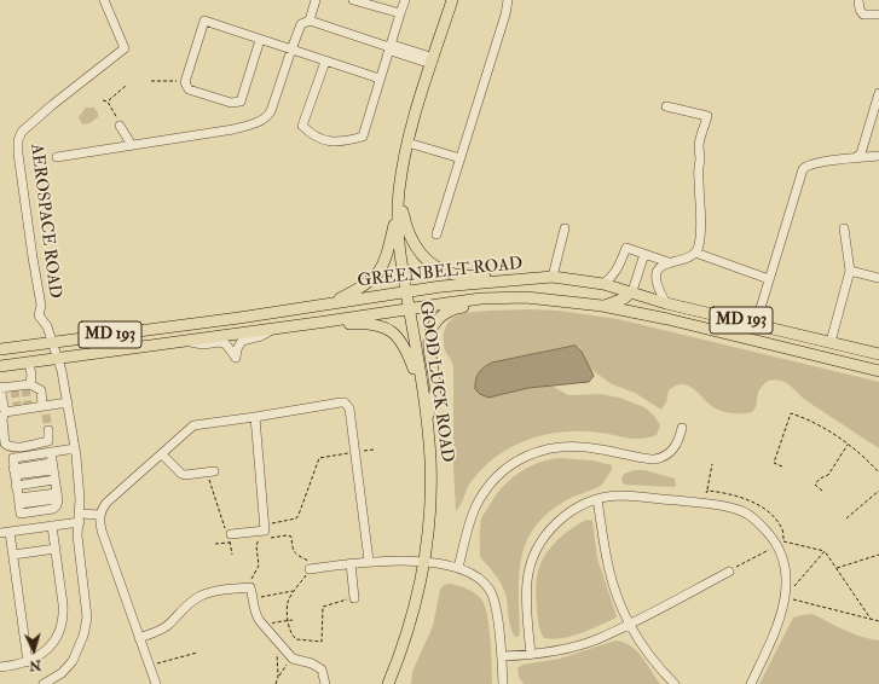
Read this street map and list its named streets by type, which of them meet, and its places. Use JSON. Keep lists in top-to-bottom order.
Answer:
{
  "streets": {
    "main road": ["GREENBELT ROAD", "MD 193", "GOOD LUCK ROAD"],
    "street": ["AEROSPACE ROAD"]
  },
  "crossings": [
    ["AEROSPACE ROAD", "GREENBELT ROAD"],
    ["GREENBELT ROAD", "GOOD LUCK ROAD"]
  ],
  "north": "bottom"
}
